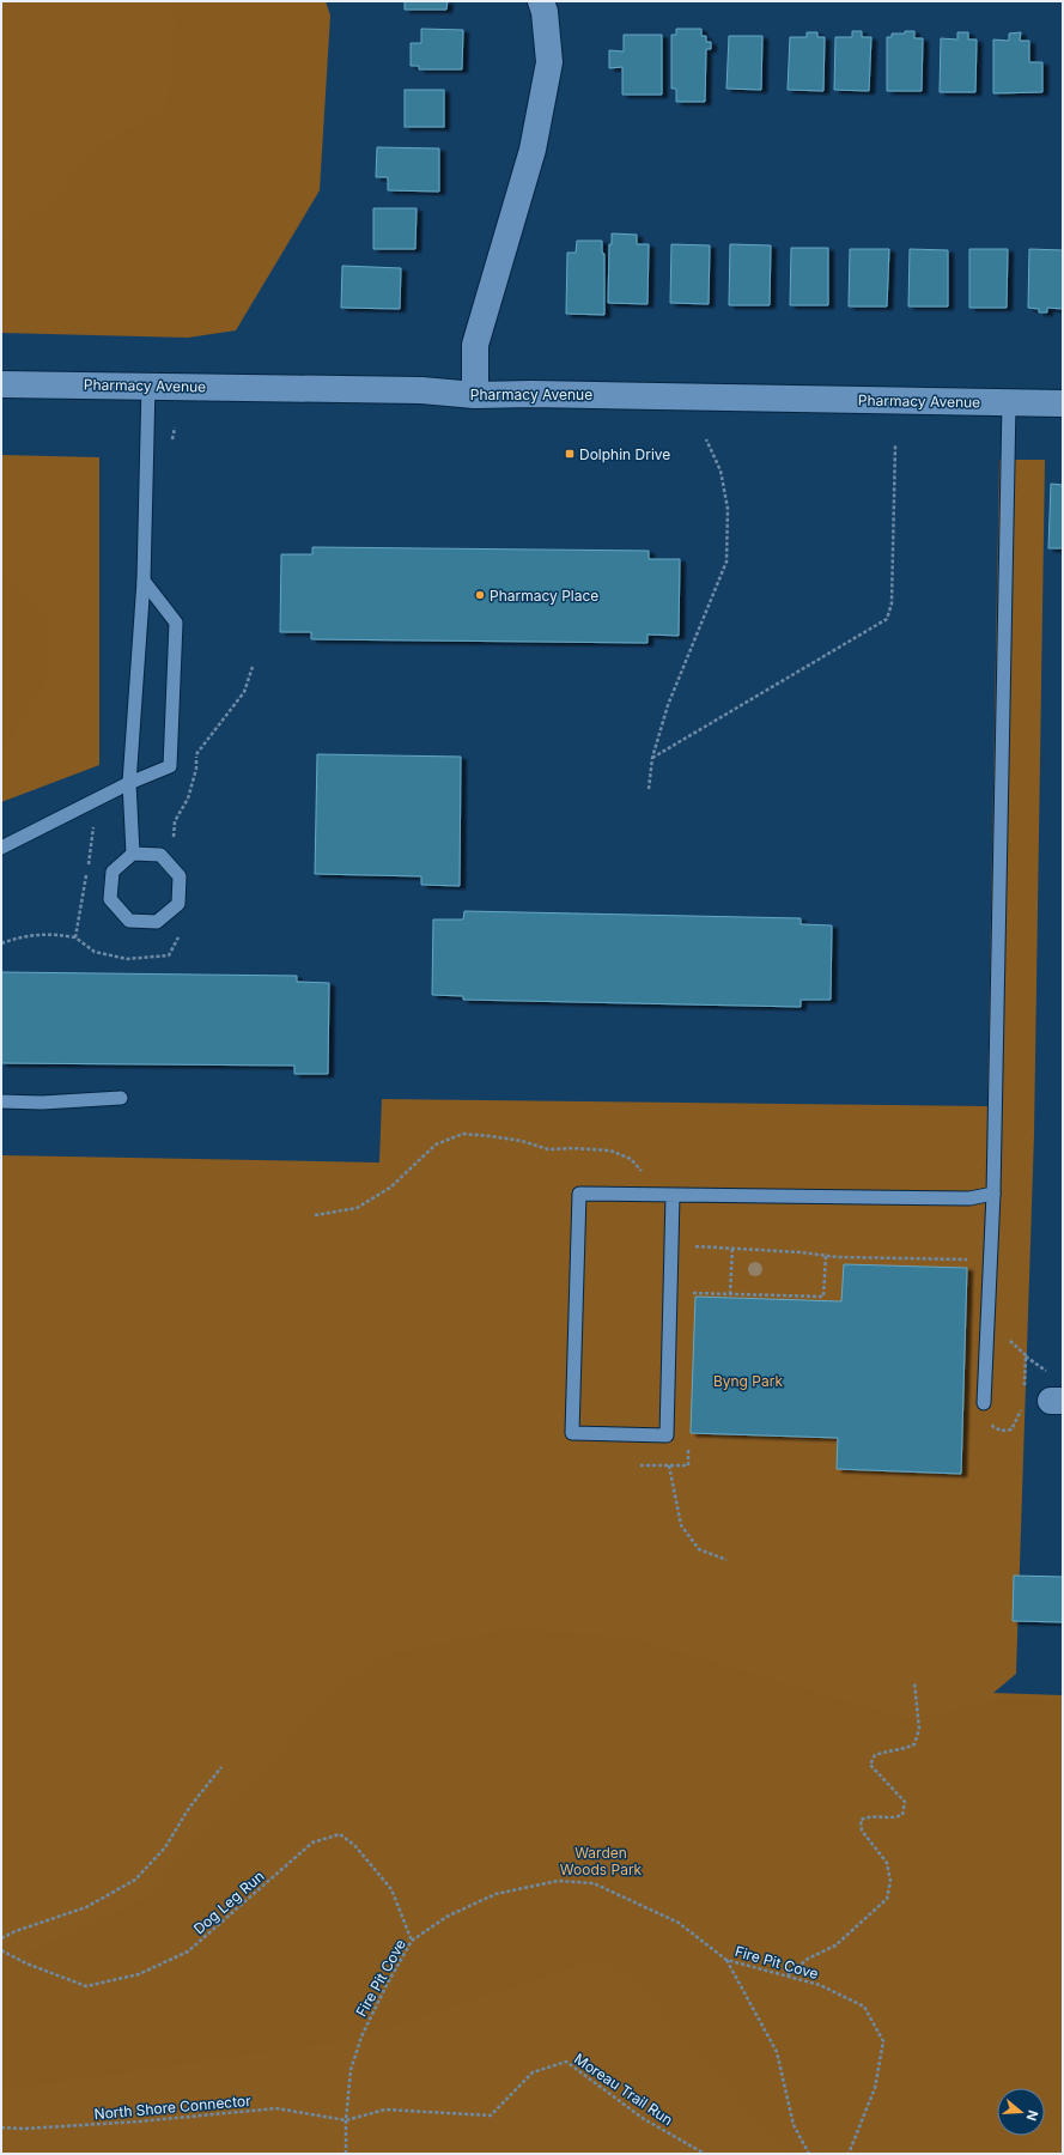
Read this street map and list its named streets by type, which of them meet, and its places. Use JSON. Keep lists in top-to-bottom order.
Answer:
{
  "streets": {
    "street": ["Pharmacy Avenue"],
    "path": [
      "Dog Leg Run",
      "Fire Pit Cove",
      "Moreau Trail Run",
      "North Shore Connector"
    ]
  },
  "crossings": [
    ["Dog Leg Run", "Fire Pit Cove"],
    ["Fire Pit Cove", "Moreau Trail Run"],
    ["Fire Pit Cove", "North Shore Connector"],
    ["Moreau Trail Run", "North Shore Connector"]
  ],
  "parks": ["Byng Park", "Warden Woods Park"],
  "places": {
    "transit": ["Dolphin Drive"],
    "other": ["Pharmacy Place"]
  },
  "north": "right"
}
